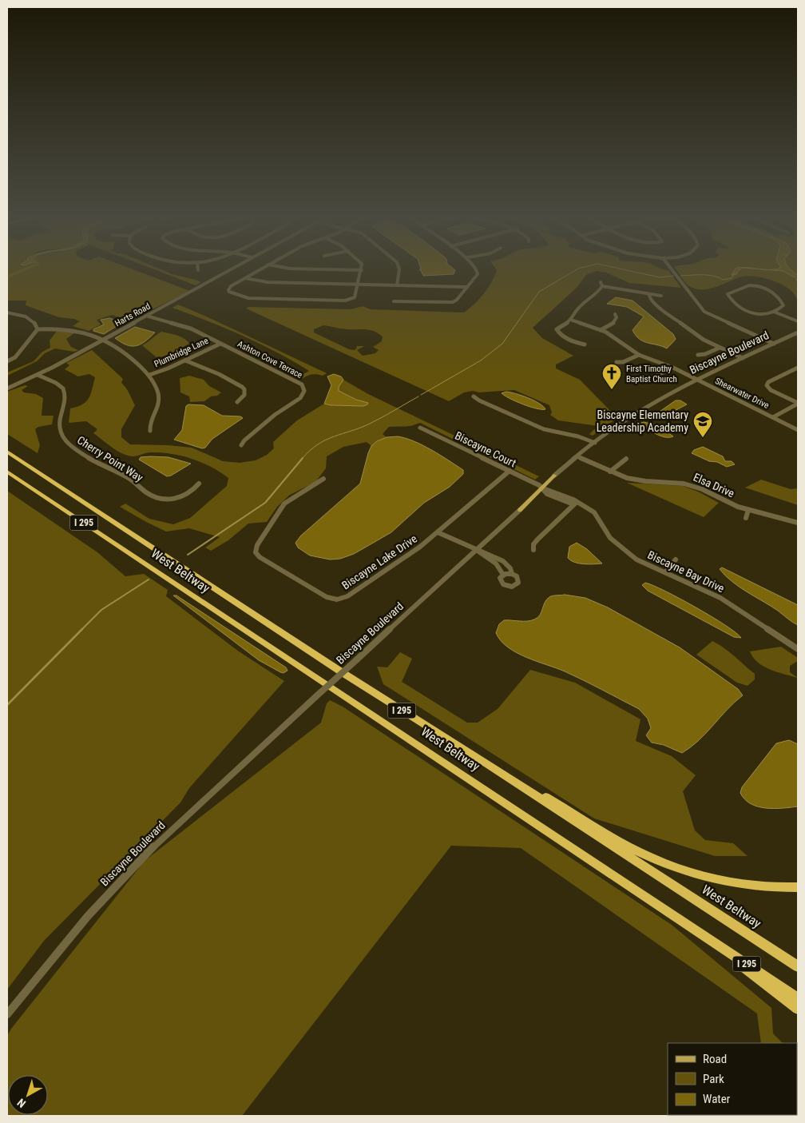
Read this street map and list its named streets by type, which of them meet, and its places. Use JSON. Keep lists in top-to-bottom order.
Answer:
{
  "streets": {
    "highway": ["I 295", "West Beltway"],
    "main road": ["Biscayne Boulevard"],
    "street": [
      "Harts Road",
      "Plumbridge Lane",
      "Ashton Cove Terrace",
      "Shearwater Drive",
      "Biscayne Court",
      "Cherry Point Way",
      "Elsa Drive",
      "Biscayne Lake Drive",
      "Biscayne Bay Drive"
    ]
  },
  "crossings": [
    ["Harts Road", "Ashton Cove Terrace"],
    ["Harts Road", "Cherry Point Way"],
    ["Plumbridge Lane", "Ashton Cove Terrace"],
    ["Biscayne Boulevard", "Shearwater Drive"],
    ["Biscayne Boulevard", "Biscayne Court"],
    ["Biscayne Boulevard", "Elsa Drive"],
    ["Biscayne Boulevard", "Biscayne Bay Drive"],
    ["Biscayne Court", "Biscayne Lake Drive"],
    ["Biscayne Court", "Biscayne Bay Drive"]
  ],
  "places": {
    "church": ["First Timothy Baptist Church"],
    "school or university": ["Biscayne Elementary Leadership Academy"]
  },
  "legend": ["Road", "Park", "Water"],
  "north": "bottom left"
}
